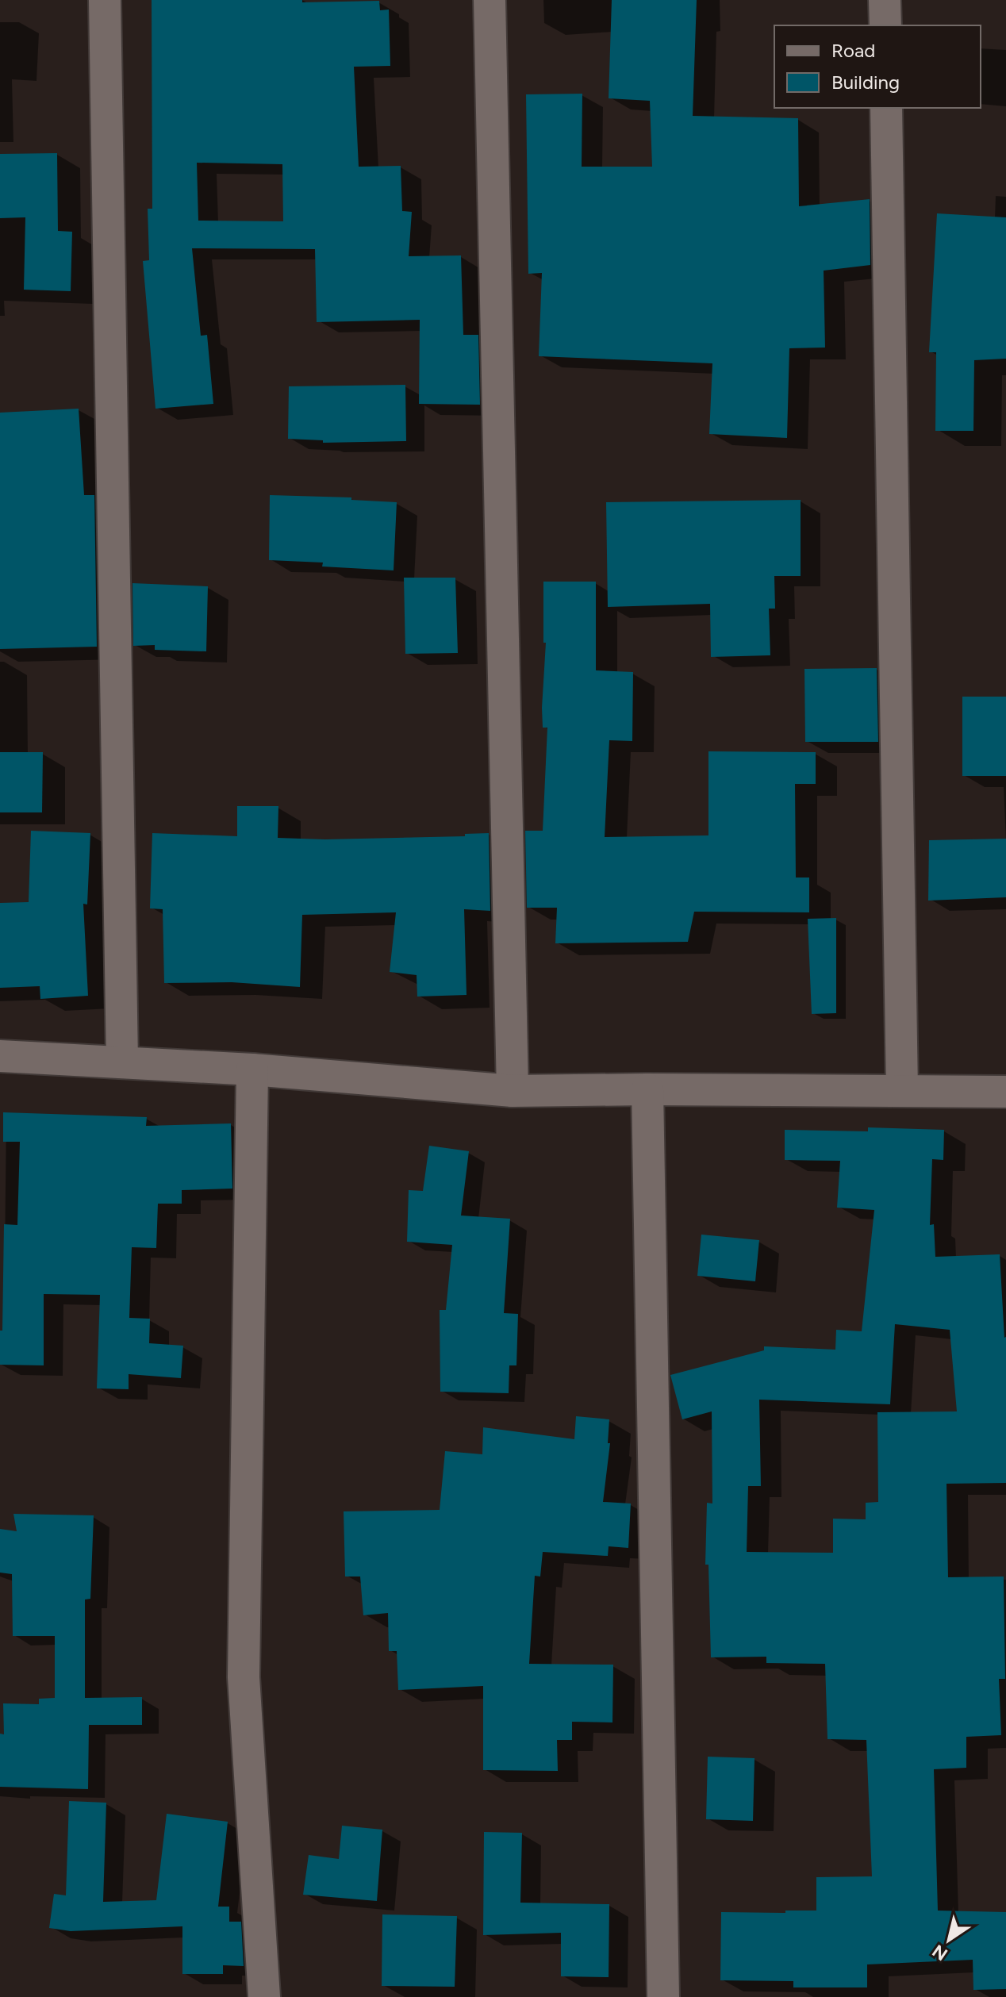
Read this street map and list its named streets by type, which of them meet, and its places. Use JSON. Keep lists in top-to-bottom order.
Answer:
{
  "legend": ["Road", "Building"],
  "north": "bottom left"
}
